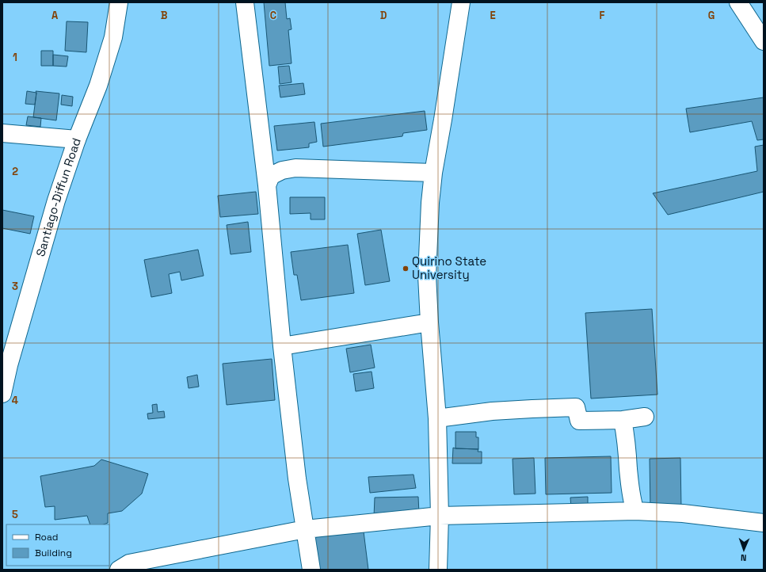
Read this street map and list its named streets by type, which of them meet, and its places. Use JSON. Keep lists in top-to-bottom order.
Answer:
{
  "streets": {
    "main road": ["Santiago-Diffun Road"]
  },
  "places": ["Quirino State University"],
  "legend": ["Road", "Building"],
  "north": "bottom",
  "grid": {
    "columns": [
      "A",
      "B",
      "C",
      "D",
      "E",
      "F",
      "G"
    ],
    "rows": [
      "1",
      "2",
      "3",
      "4",
      "5"
    ]
  }
}
